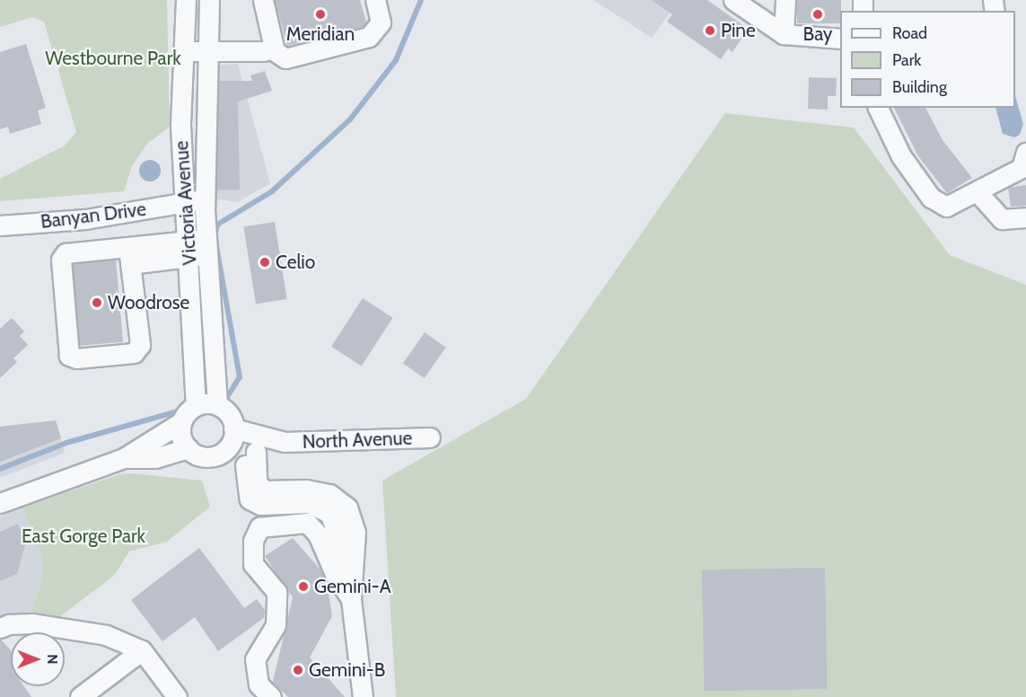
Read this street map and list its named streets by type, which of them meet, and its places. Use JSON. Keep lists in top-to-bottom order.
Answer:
{
  "streets": {
    "street": ["Victoria Avenue", "Banyan Drive", "North Avenue"]
  },
  "crossings": [
    ["Victoria Avenue", "Banyan Drive"]
  ],
  "parks": ["Westbourne Park", "East Gorge Park"],
  "places": [
    "Meridian",
    "Bay",
    "Pine",
    "Celio",
    "Woodrose",
    "Gemini-A",
    "Gemini-B"
  ],
  "legend": ["Road", "Park", "Building"],
  "north": "right"
}
